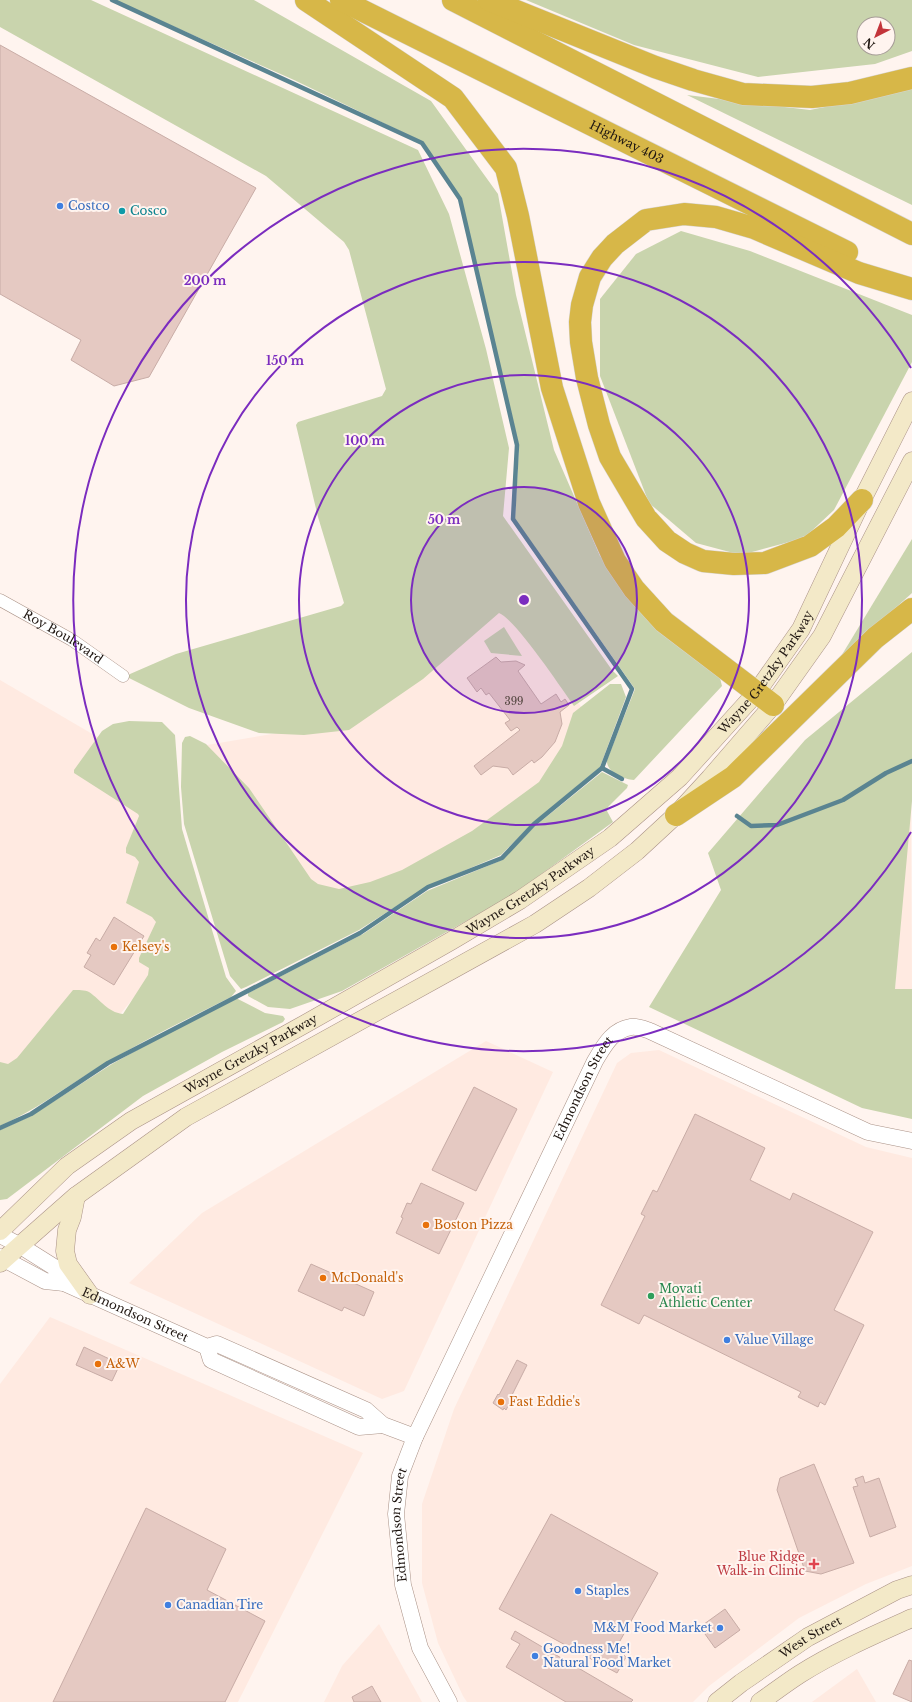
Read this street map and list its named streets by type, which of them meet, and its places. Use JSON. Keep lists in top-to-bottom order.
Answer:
{
  "streets": {
    "highway": ["Highway 403"],
    "main road": ["Wayne Gretzky Parkway", "West Street"],
    "street": ["Roy Boulevard", "Edmondson Street"]
  },
  "crossings": [
    ["Wayne Gretzky Parkway", "Edmondson Street"]
  ],
  "places": {
    "other": [
      "Costco",
      "Cosco",
      "Kelsey's",
      "Boston Pizza",
      "McDonald's",
      "Movati Athletic Center",
      "Value Village",
      "A&W",
      "Fast Eddie's",
      "Staples",
      "Canadian Tire",
      "M&M Food Market",
      "Goodness Me! Natural Food Market"
    ],
    "health": ["Blue Ridge Walk-in Clinic"]
  },
  "house_numbers": ["399"],
  "north": "bottom left",
  "rings": [
    "200 m",
    "150 m",
    "100 m",
    "50 m"
  ]
}
